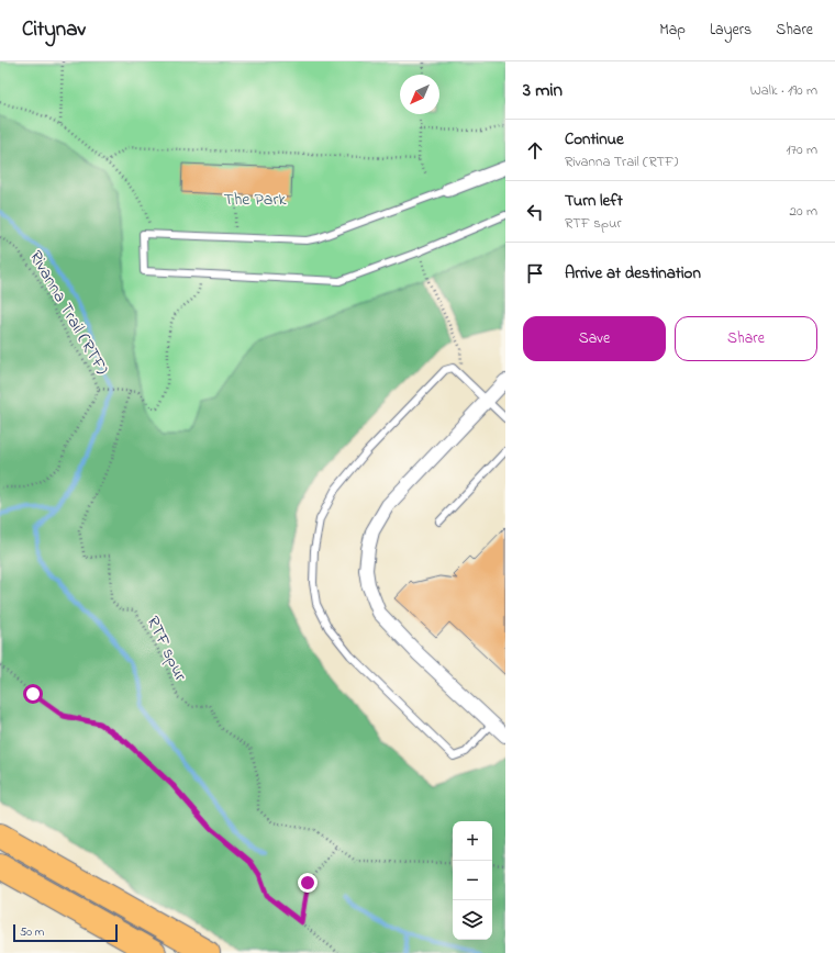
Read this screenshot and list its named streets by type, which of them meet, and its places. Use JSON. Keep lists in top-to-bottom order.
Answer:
{
  "streets": {
    "path": ["Rivanna Trail (RTF)", "RTF spur"]
  },
  "parks": ["The Park"],
  "scale_bar": "50 m",
  "north": "bottom left",
  "page": {
    "header": "Citynav",
    "nav": ["Map", "Layers", "Share"],
    "heading": ["3 min", "Walk · 190 m"],
    "list": [
      ["Continue", "Rivanna Trail (RTF)", "170 m"],
      ["Turn left", "RTF spur", "20 m"],
      "Arrive at destination"
    ],
    "buttons": ["Save", "Share"],
    "map_buttons": ["+", "−"],
    "scale": "50 m"
  }
}
